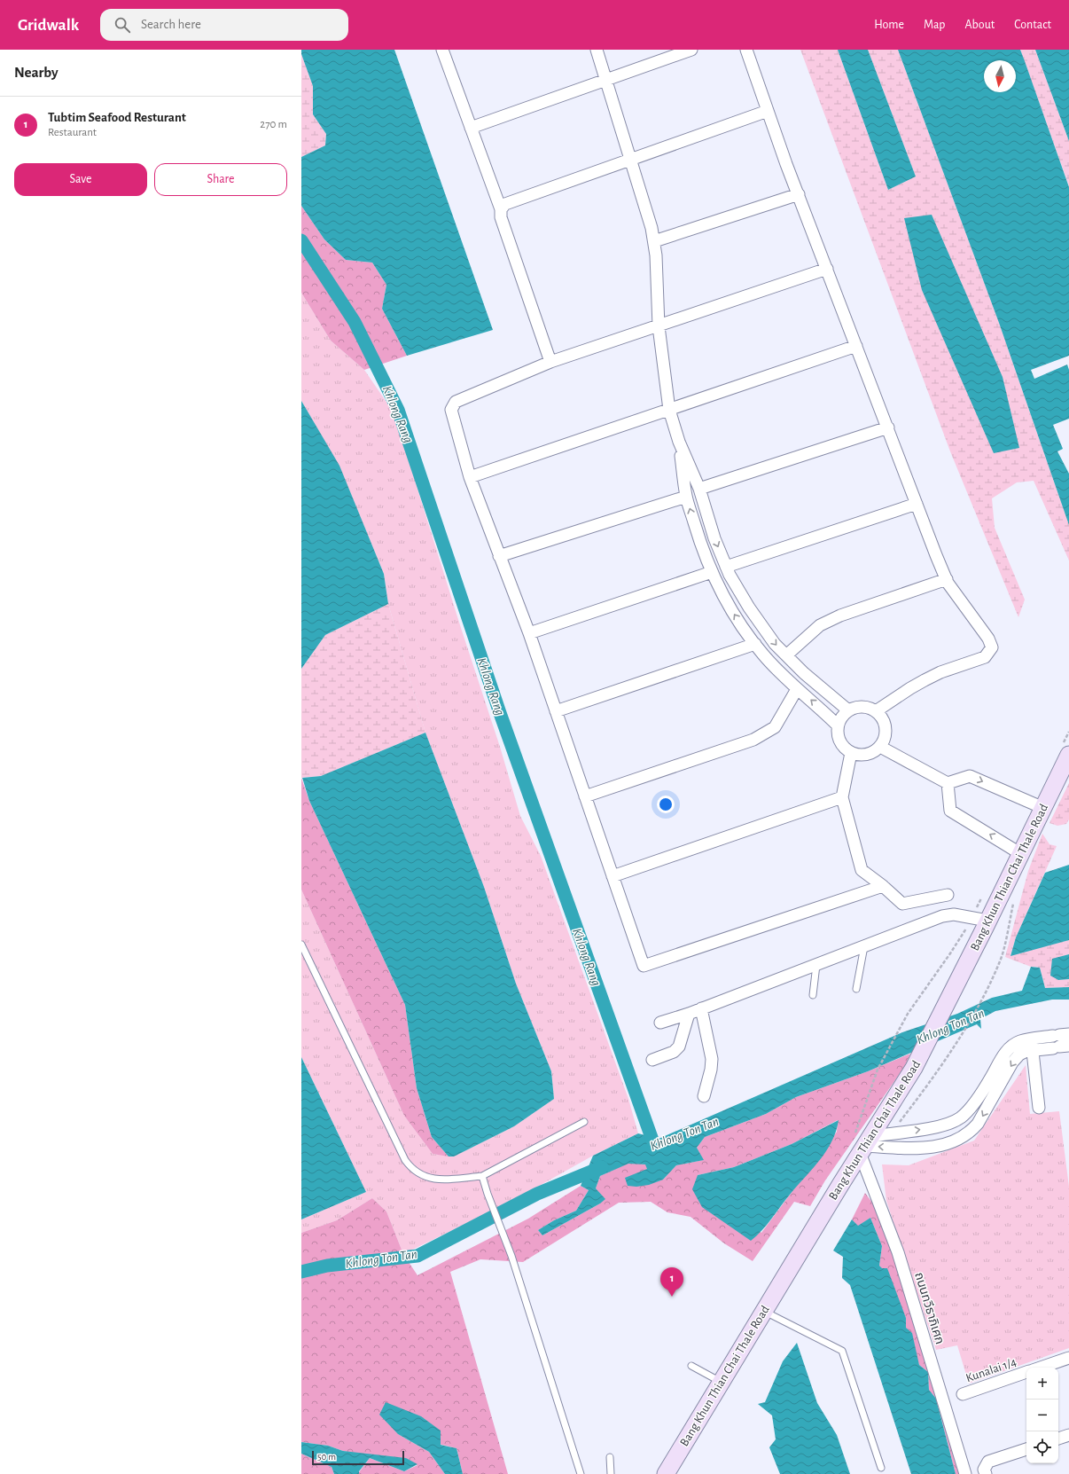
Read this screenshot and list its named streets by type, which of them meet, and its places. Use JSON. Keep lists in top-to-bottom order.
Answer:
{
  "streets": {
    "main road": ["Bang Khun Thian Chai Thale Road"],
    "street": ["ถนนทวีธาภิเศก", "Kunalai 1/4"]
  },
  "crossings": [
    ["Bang Khun Thian Chai Thale Road", "ถนนทวีธาภิเศก"]
  ],
  "water": ["Khlong Rang", "Khlong Ton Tan"],
  "scale_bar": "50 m",
  "north": "bottom",
  "page": {
    "header": "Gridwalk",
    "search": "Search here",
    "nav": [
      "Home",
      "Map",
      "About",
      "Contact"
    ],
    "heading": "Nearby",
    "list": [
      {
        "mark": "1",
        "name": "Tubtim Seafood Resturant",
        "note": "Restaurant",
        "value": "270 m"
      }
    ],
    "buttons": ["Save", "Share"],
    "pins": "1",
    "map_buttons": ["+", "−"],
    "scale": "50 m"
  }
}
